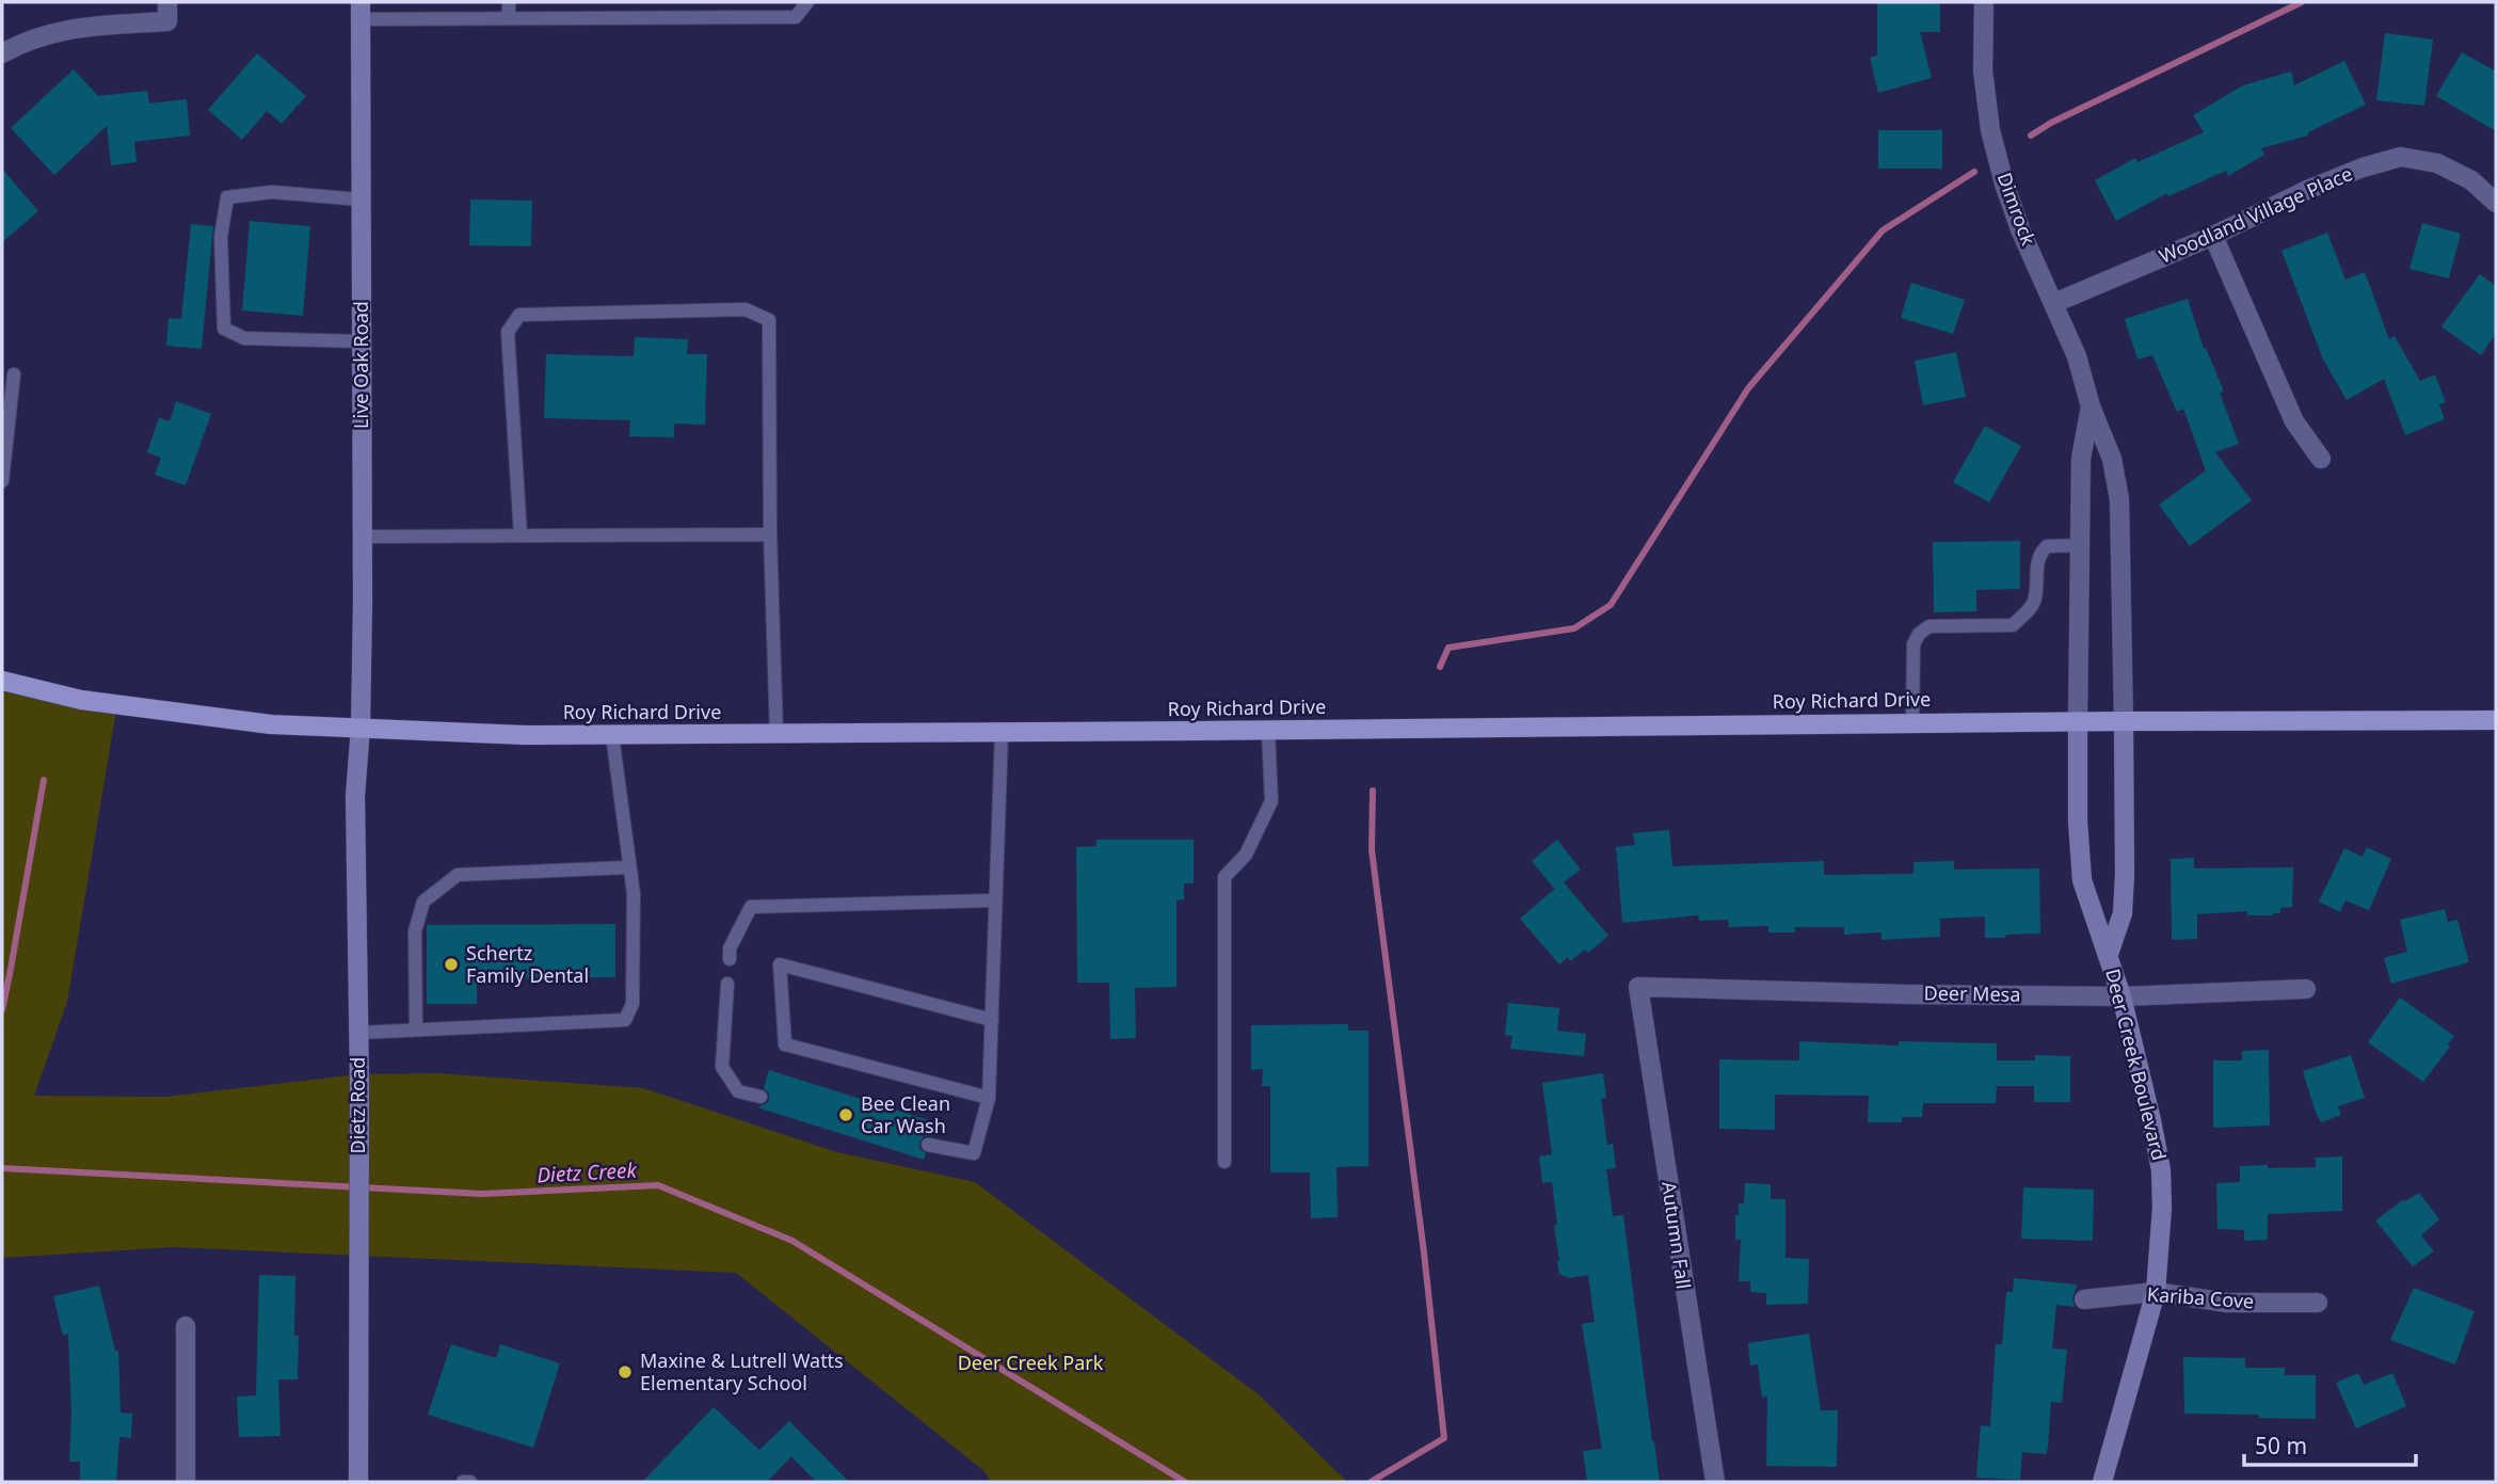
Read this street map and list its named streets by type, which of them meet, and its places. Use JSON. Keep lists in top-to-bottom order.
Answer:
{
  "streets": {
    "main road": ["Roy Richard Drive"],
    "street": [
      "Dimrock",
      "Woodland Village Place",
      "Live Oak Road",
      "Deer Mesa",
      "Deer Creek Boulevard",
      "Dietz Road",
      "Autumn Fall",
      "Kariba Cove"
    ]
  },
  "crossings": [
    ["Dimrock", "Woodland Village Place"],
    ["Dimrock", "Roy Richard Drive"],
    ["Dimrock", "Deer Creek Boulevard"],
    ["Live Oak Road", "Roy Richard Drive"],
    ["Live Oak Road", "Dietz Road"],
    ["Roy Richard Drive", "Deer Creek Boulevard"],
    ["Roy Richard Drive", "Dietz Road"],
    ["Deer Mesa", "Deer Creek Boulevard"],
    ["Deer Mesa", "Autumn Fall"],
    ["Deer Creek Boulevard", "Kariba Cove"]
  ],
  "water": ["Dietz Creek"],
  "parks": ["Deer Creek Park"],
  "places": ["Schertz Family Dental", "Bee Clean Car Wash", "Maxine & Lutrell Watts Elementary School"],
  "scale_bar": "50 m"
}
